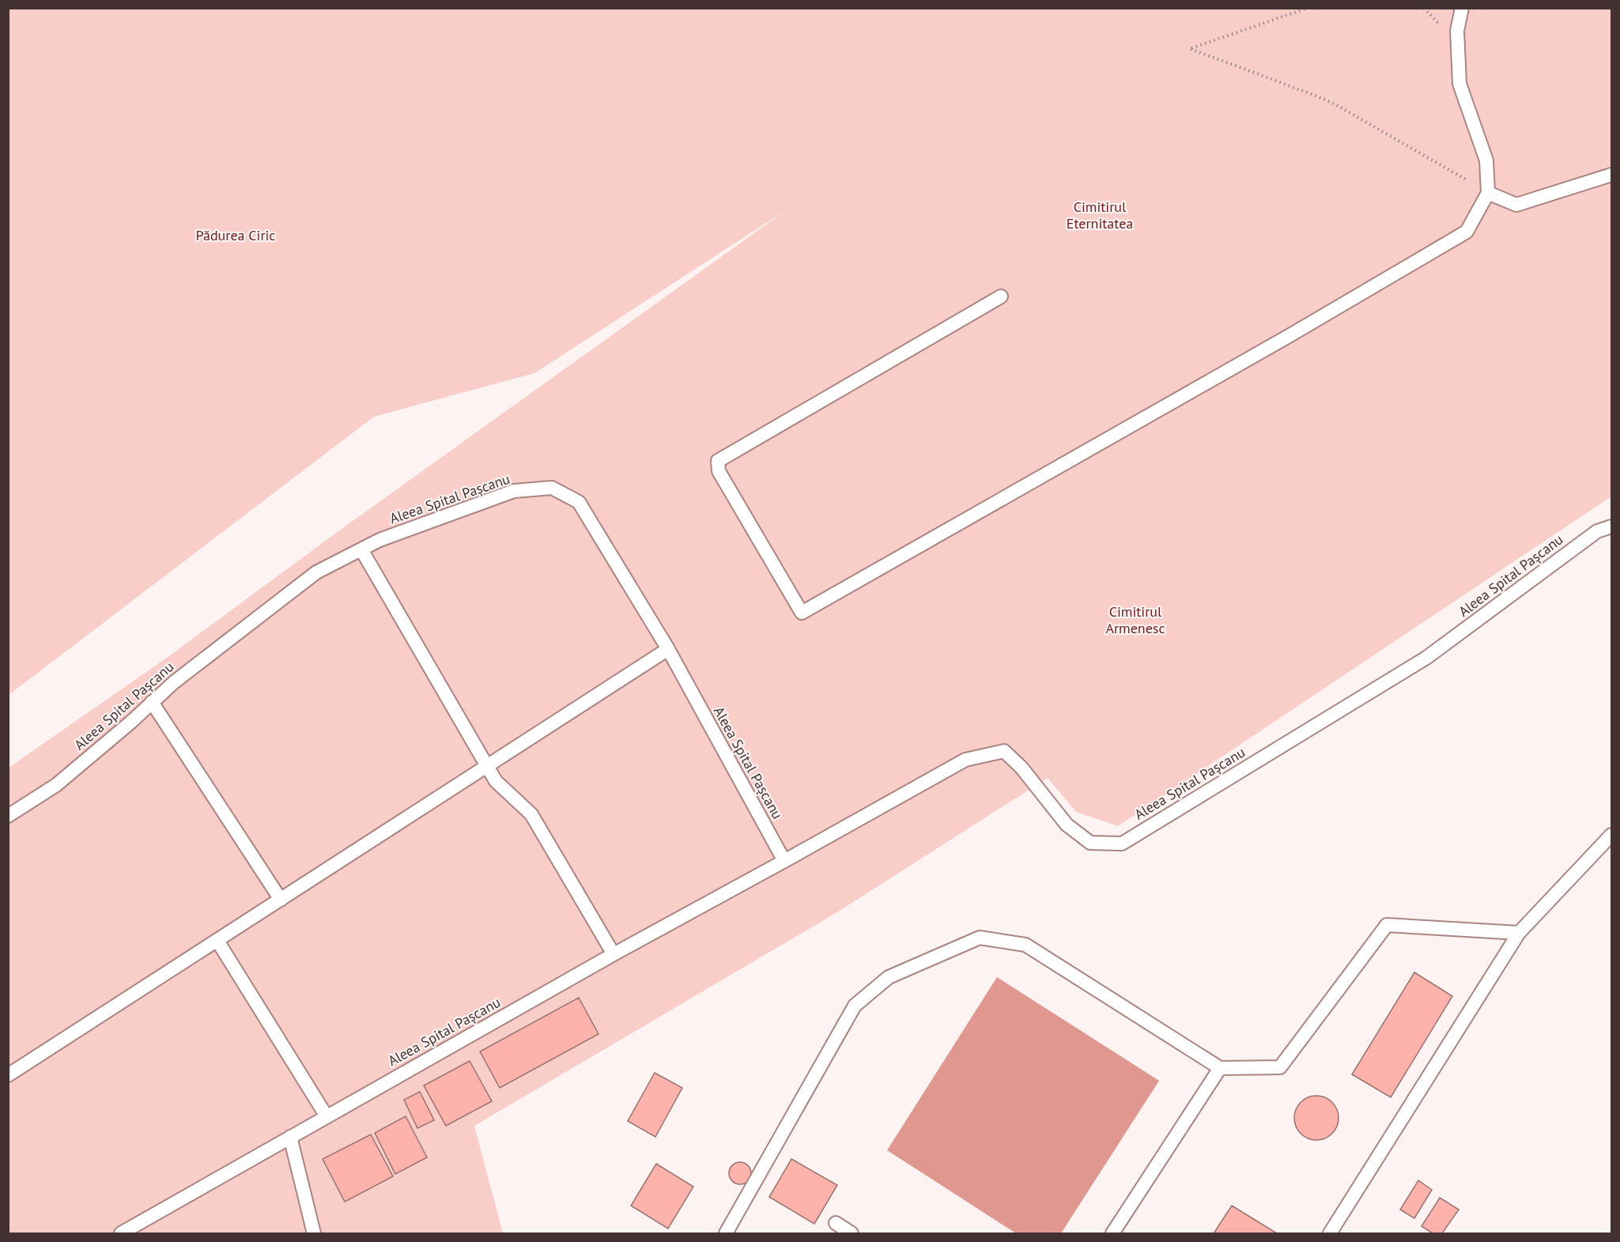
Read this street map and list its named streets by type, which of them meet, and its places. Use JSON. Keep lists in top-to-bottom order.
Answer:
{
  "streets": {
    "lane": ["Aleea Spital Pașcanu"]
  },
  "parks": ["Cimitirul Eternitatea", "Pădurea Ciric", "Cimitirul Armenesc"]
}
